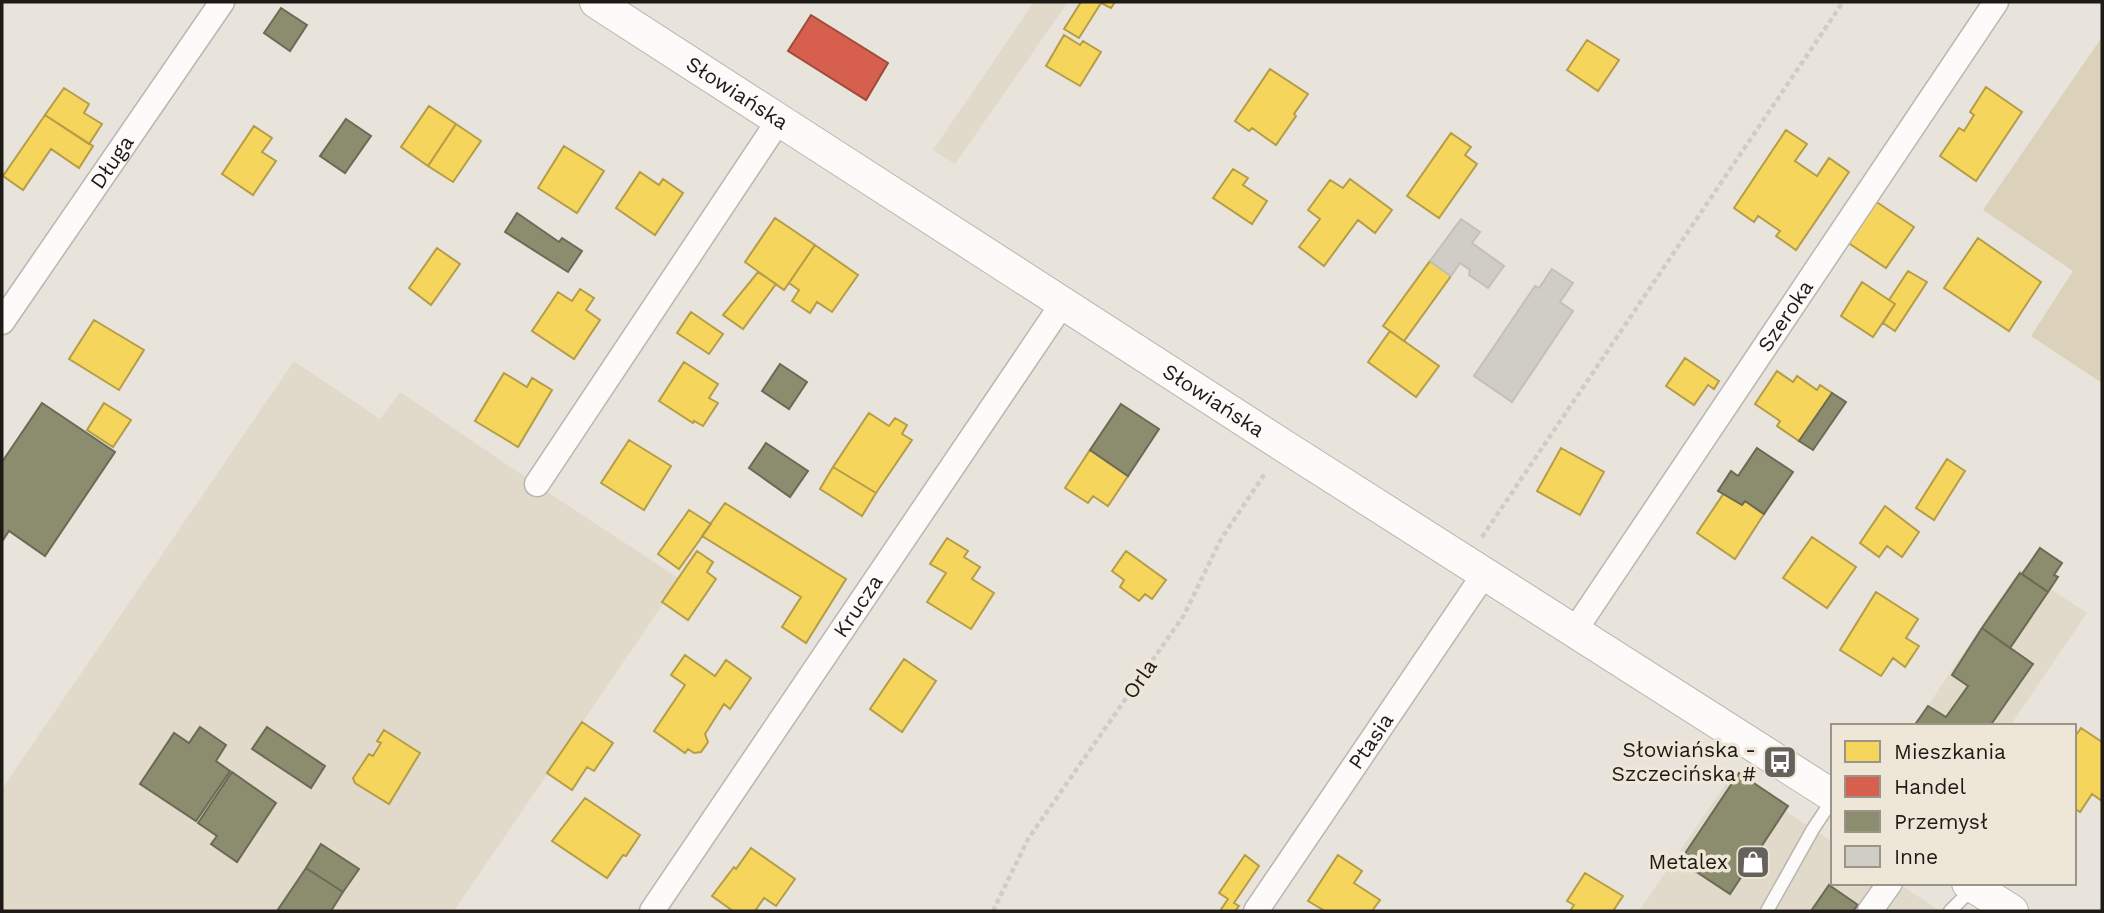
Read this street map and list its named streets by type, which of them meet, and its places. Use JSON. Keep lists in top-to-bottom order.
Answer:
{
  "streets": {
    "street": [
      "Słowiańska",
      "Długa",
      "Szeroka",
      "Krucza",
      "Ptasia"
    ],
    "path": ["Orla"]
  },
  "crossings": [
    ["Słowiańska", "Szeroka"],
    ["Słowiańska", "Krucza"],
    ["Słowiańska", "Orla"],
    ["Słowiańska", "Ptasia"]
  ],
  "places": {
    "bus stop": ["Słowiańska - Szczecińska #"],
    "shop": ["Metalex"]
  },
  "legend": [
    "Mieszkania",
    "Handel",
    "Przemysł",
    "Inne"
  ]
}
